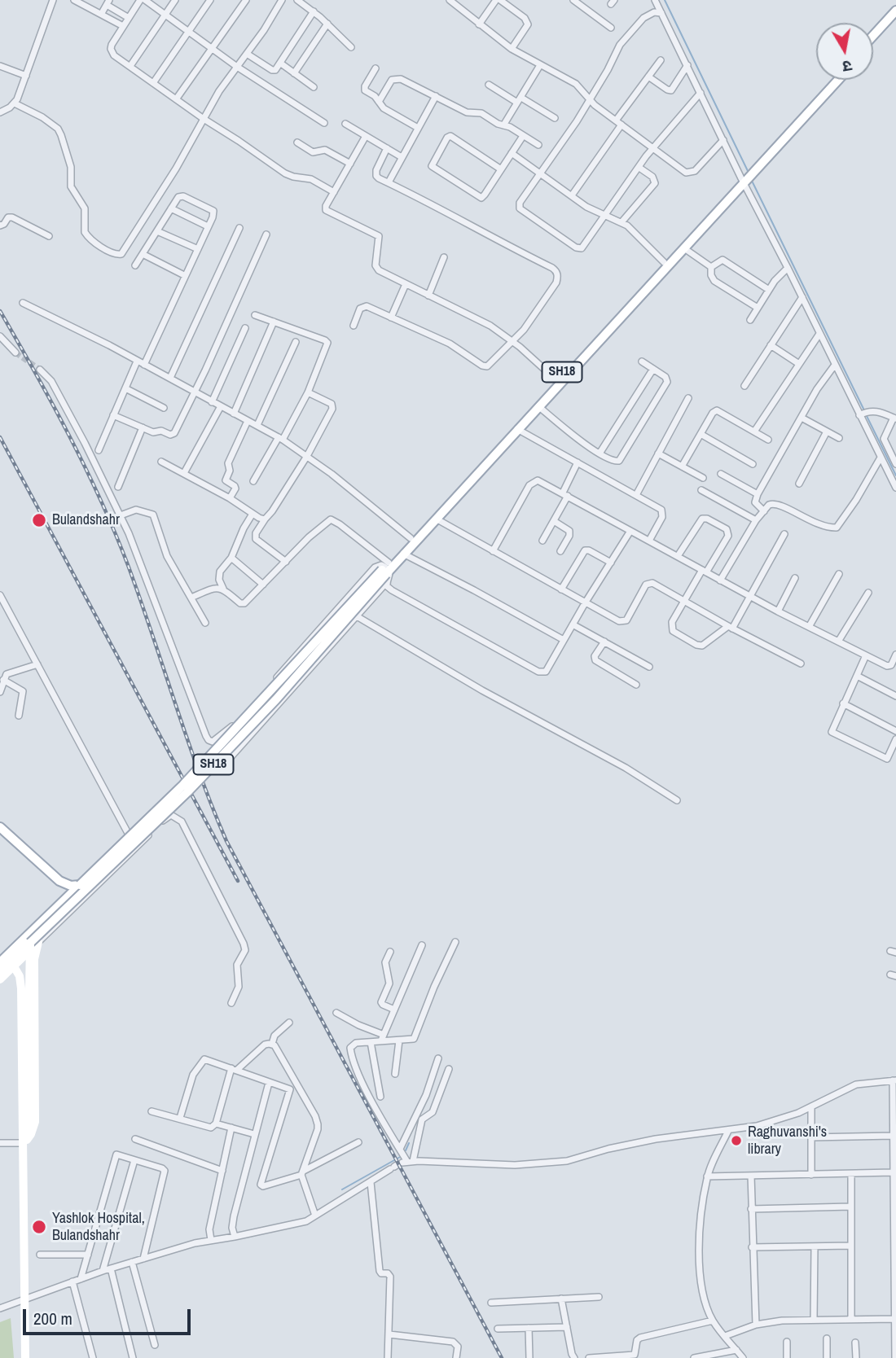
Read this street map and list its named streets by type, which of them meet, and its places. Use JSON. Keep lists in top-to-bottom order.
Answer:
{
  "streets": {
    "main road": ["SH18"]
  },
  "places": ["Bulandshahr", "Raghuvanshi's library", "Yashlok Hospital, Bulandshahr"],
  "scale_bar": "200 m",
  "north": "bottom"
}
